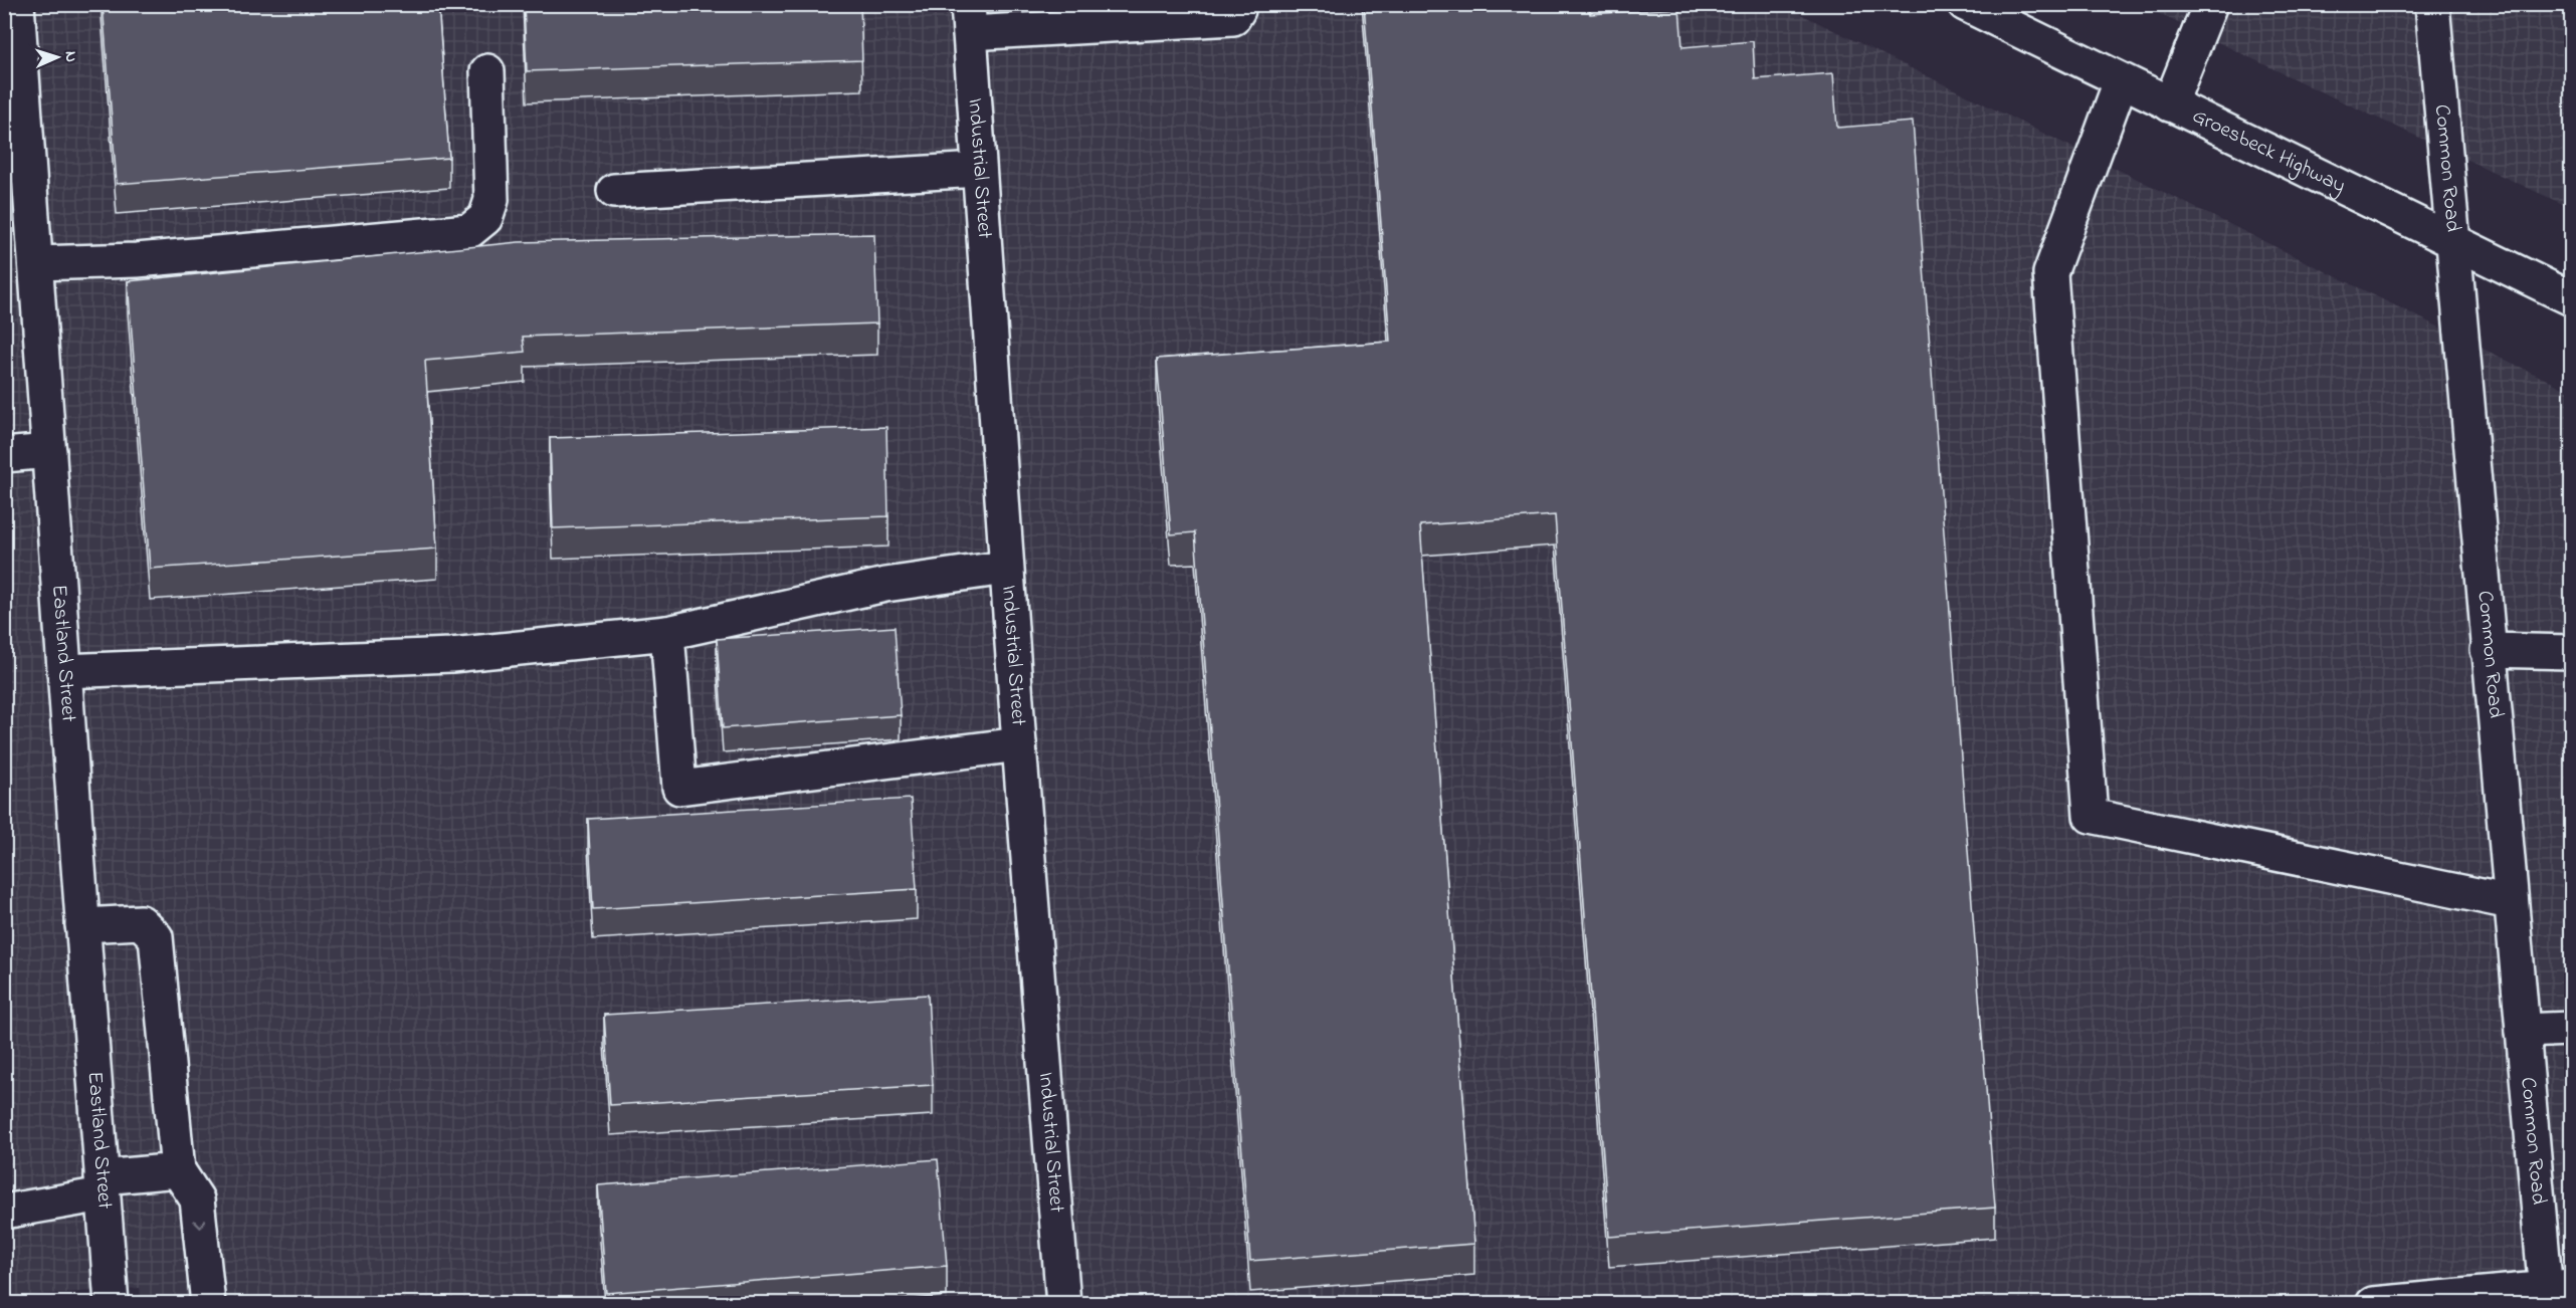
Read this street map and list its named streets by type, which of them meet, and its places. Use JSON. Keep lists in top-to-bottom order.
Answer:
{
  "streets": {
    "street": [
      "Groesbeck Highway",
      "Industrial Street",
      "Common Road",
      "Eastland Street"
    ]
  },
  "crossings": [
    ["Groesbeck Highway", "Common Road"]
  ],
  "north": "right"
}
